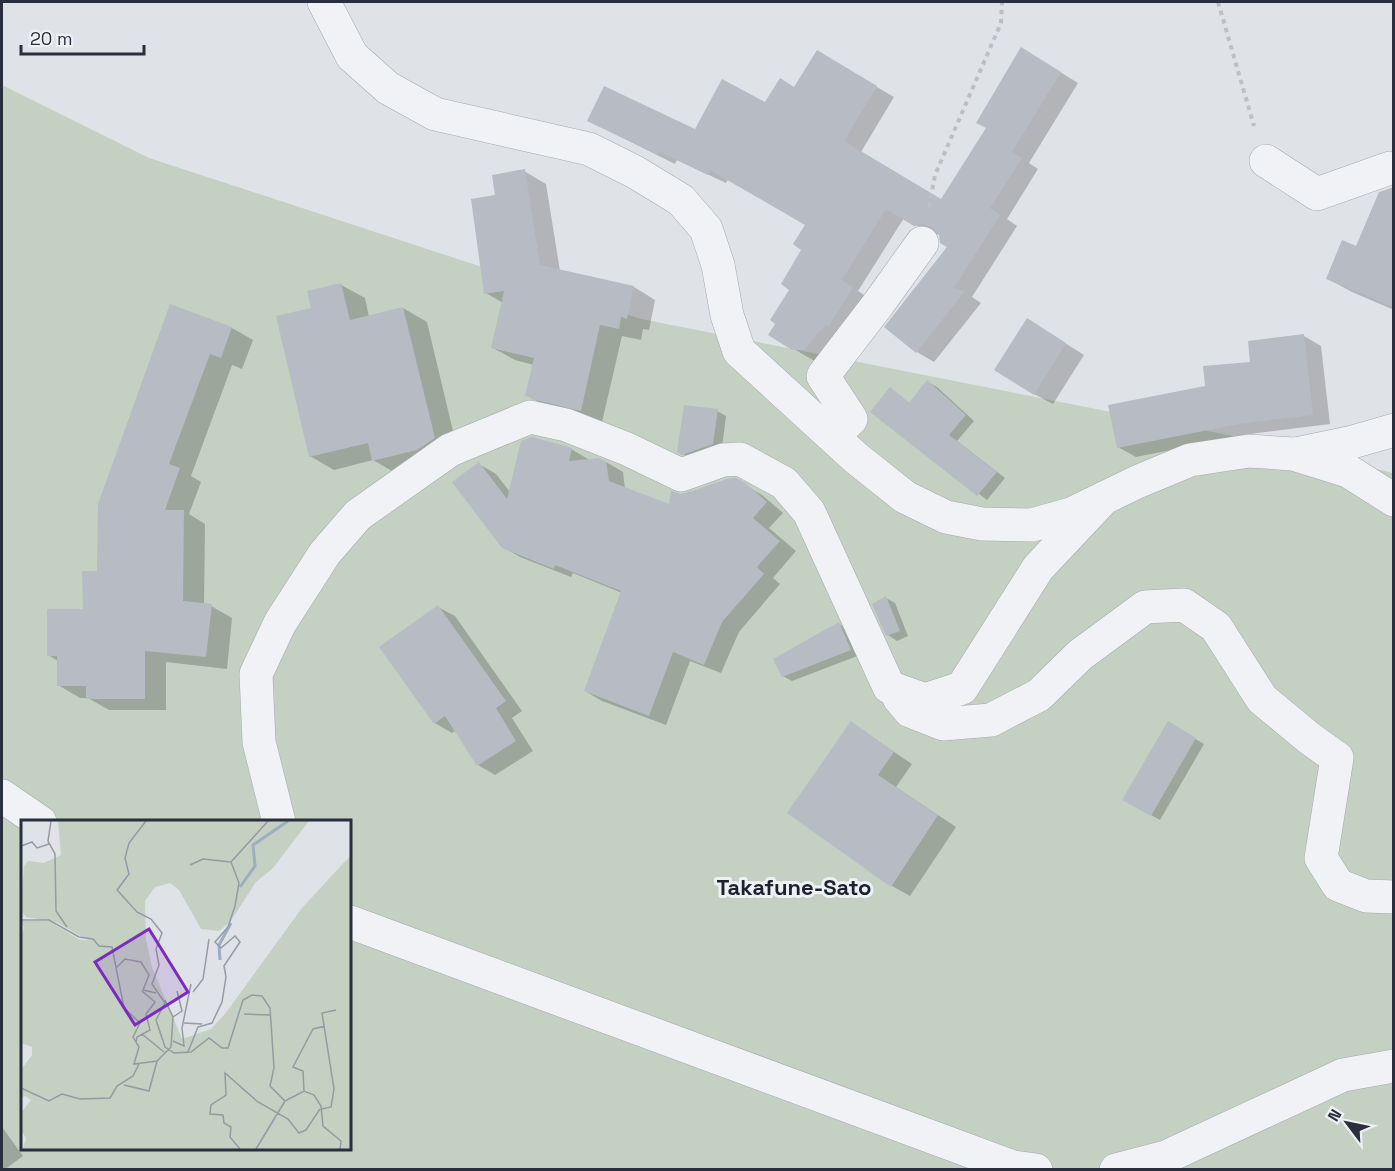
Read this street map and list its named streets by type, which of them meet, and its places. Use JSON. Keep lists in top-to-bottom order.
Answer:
{
  "districts": ["Takafune-Sato"],
  "scale_bar": "20 m",
  "north": "top left"
}
